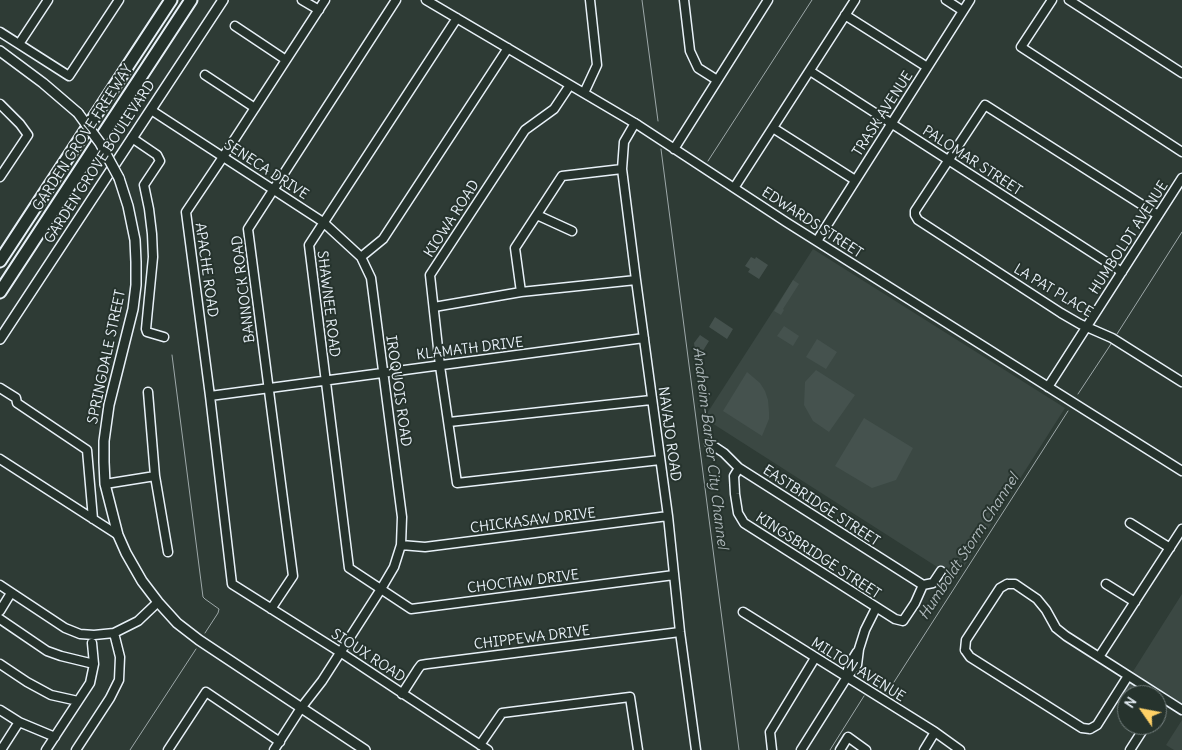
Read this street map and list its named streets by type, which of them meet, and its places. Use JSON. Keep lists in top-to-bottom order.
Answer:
{
  "streets": {
    "highway": ["GARDEN GROVE FREEWAY"],
    "main road": ["GARDEN GROVE BOULEVARD", "SPRINGDALE STREET"],
    "street": [
      "TRASK AVENUE",
      "PALOMAR STREET",
      "SENECA DRIVE",
      "KIOWA ROAD",
      "EDWARDS STREET",
      "HUMBOLDT AVENUE",
      "APACHE ROAD",
      "BANNOCK ROAD",
      "LA PAT PLACE",
      "SHAWNEE ROAD",
      "KLAMATH DRIVE",
      "IROQUOIS ROAD",
      "NAVAJO ROAD",
      "EASTBRIDGE STREET",
      "CHICKASAW DRIVE",
      "KINGSBRIDGE STREET",
      "CHOCTAW DRIVE",
      "CHIPPEWA DRIVE",
      "SIOUX ROAD",
      "MILTON AVENUE"
    ]
  },
  "crossings": [
    ["TRASK AVENUE", "PALOMAR STREET"],
    ["TRASK AVENUE", "EDWARDS STREET"],
    ["PALOMAR STREET", "HUMBOLDT AVENUE"],
    ["PALOMAR STREET", "LA PAT PLACE"],
    ["GARDEN GROVE BOULEVARD", "SENECA DRIVE"],
    ["SENECA DRIVE", "APACHE ROAD"],
    ["SENECA DRIVE", "BANNOCK ROAD"],
    ["SENECA DRIVE", "SHAWNEE ROAD"],
    ["SENECA DRIVE", "IROQUOIS ROAD"],
    ["KIOWA ROAD", "EDWARDS STREET"],
    ["KIOWA ROAD", "KLAMATH DRIVE"],
    ["KIOWA ROAD", "NAVAJO ROAD"],
    ["EDWARDS STREET", "HUMBOLDT AVENUE"],
    ["EDWARDS STREET", "SHAWNEE ROAD"],
    ["EDWARDS STREET", "NAVAJO ROAD"],
    ["HUMBOLDT AVENUE", "LA PAT PLACE"],
    ["APACHE ROAD", "KLAMATH DRIVE"],
    ["APACHE ROAD", "SIOUX ROAD"],
    ["BANNOCK ROAD", "KLAMATH DRIVE"],
    ["BANNOCK ROAD", "SIOUX ROAD"],
    ["SHAWNEE ROAD", "KLAMATH DRIVE"],
    ["SHAWNEE ROAD", "IROQUOIS ROAD"],
    ["SHAWNEE ROAD", "CHOCTAW DRIVE"],
    ["KLAMATH DRIVE", "IROQUOIS ROAD"],
    ["KLAMATH DRIVE", "NAVAJO ROAD"],
    ["SPRINGDALE STREET", "IROQUOIS ROAD"],
    ["IROQUOIS ROAD", "CHICKASAW DRIVE"],
    ["IROQUOIS ROAD", "CHOCTAW DRIVE"],
    ["IROQUOIS ROAD", "SIOUX ROAD"],
    ["NAVAJO ROAD", "CHICKASAW DRIVE"],
    ["NAVAJO ROAD", "CHOCTAW DRIVE"],
    ["NAVAJO ROAD", "CHIPPEWA DRIVE"],
    ["EASTBRIDGE STREET", "KINGSBRIDGE STREET"],
    ["CHIPPEWA DRIVE", "SIOUX ROAD"]
  ],
  "water": ["Anaheim-Barber City Channel", "Humboldt Storm Channel"],
  "north": "top left"
}
